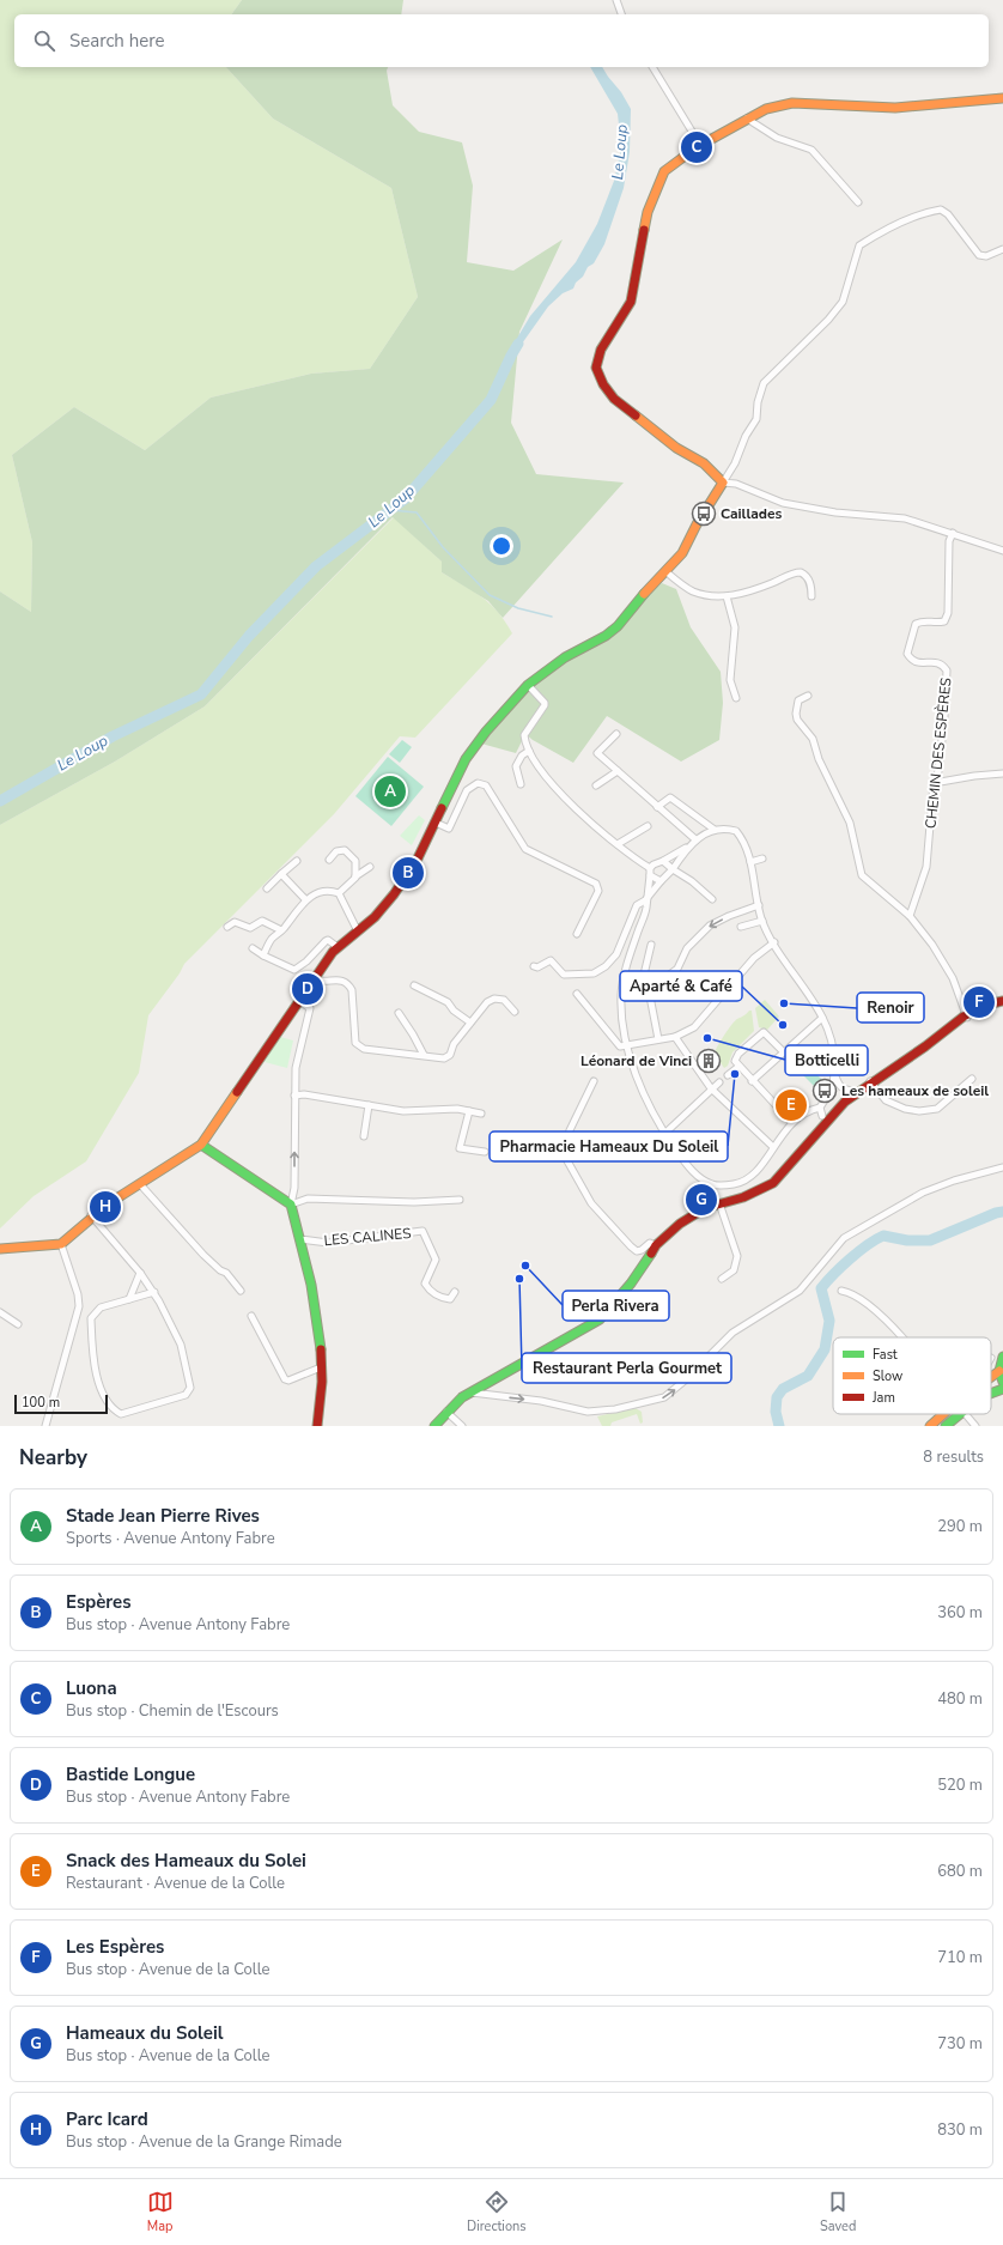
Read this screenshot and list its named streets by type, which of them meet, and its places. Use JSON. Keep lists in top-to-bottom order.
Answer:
{
  "streets": {
    "street": ["CHEMIN DES ESPÈRES", "LES CALINES"]
  },
  "water": ["Le Loup"],
  "places": {
    "bus stop": ["Caillades", "Les hameaux de soleil"],
    "other": [
      "Renoir",
      "Aparté & Café",
      "Botticelli",
      "Pharmacie Hameaux Du Soleil",
      "Perla Rivera",
      "Restaurant Perla Gourmet"
    ],
    "building": ["Léonard de Vinci"]
  },
  "legend": ["Fast", "Slow", "Jam"],
  "scale_bar": "100 m",
  "page": {
    "search": "Search here",
    "pins": [
      "C",
      "A",
      "B",
      "D",
      "F",
      "E",
      "G",
      "H"
    ],
    "scale": "100 m",
    "heading": ["Nearby", "8 results"],
    "list": [
      {
        "mark": "A",
        "name": "Stade Jean Pierre Rives",
        "note": "Sports · Avenue Antony Fabre",
        "value": "290 m"
      },
      {
        "mark": "B",
        "name": "Espères",
        "note": "Bus stop · Avenue Antony Fabre",
        "value": "360 m"
      },
      {
        "mark": "C",
        "name": "Luona",
        "note": "Bus stop · Chemin de l'Escours",
        "value": "480 m"
      },
      {
        "mark": "D",
        "name": "Bastide Longue",
        "note": "Bus stop · Avenue Antony Fabre",
        "value": "520 m"
      },
      {
        "mark": "E",
        "name": "Snack des Hameaux du Solei",
        "note": "Restaurant · Avenue de la Colle",
        "value": "680 m"
      },
      {
        "mark": "F",
        "name": "Les Espères",
        "note": "Bus stop · Avenue de la Colle",
        "value": "710 m"
      },
      {
        "mark": "G",
        "name": "Hameaux du Soleil",
        "note": "Bus stop · Avenue de la Colle",
        "value": "730 m"
      },
      {
        "mark": "H",
        "name": "Parc Icard",
        "note": "Bus stop · Avenue de la Grange Rimade",
        "value": "830 m"
      }
    ],
    "nav": ["Map", "Directions", "Saved"]
  }
}
